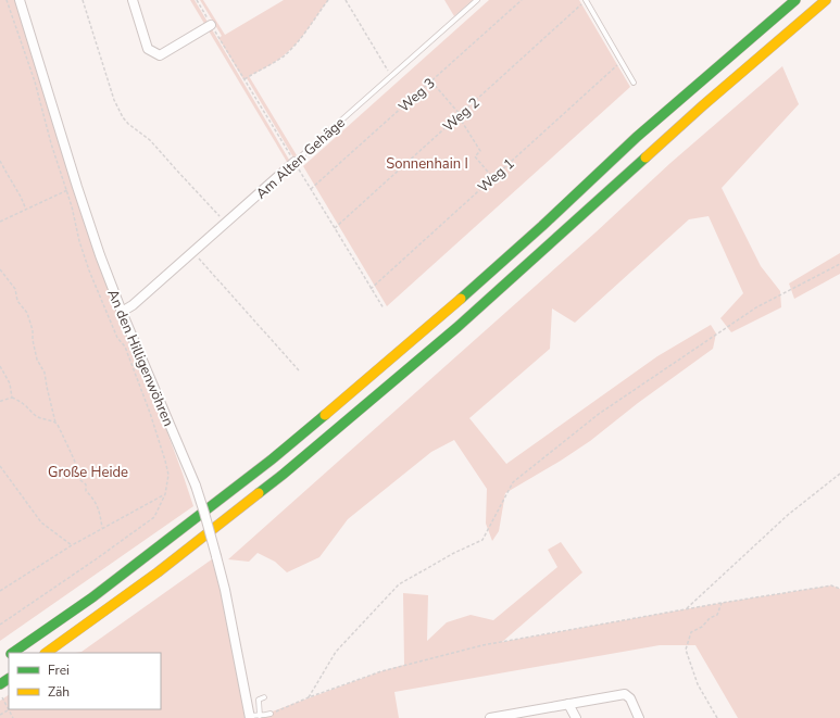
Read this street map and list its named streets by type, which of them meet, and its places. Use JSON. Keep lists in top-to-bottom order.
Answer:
{
  "streets": {
    "street": ["Am Alten Gehäge", "An den Hilligenwöhren"],
    "path": ["Weg 3", "Weg 2", "Weg 1"]
  },
  "crossings": [
    ["Am Alten Gehäge", "An den Hilligenwöhren"]
  ],
  "parks": ["Sonnenhain I", "Große Heide"],
  "legend": ["Frei", "Zäh"]
}
